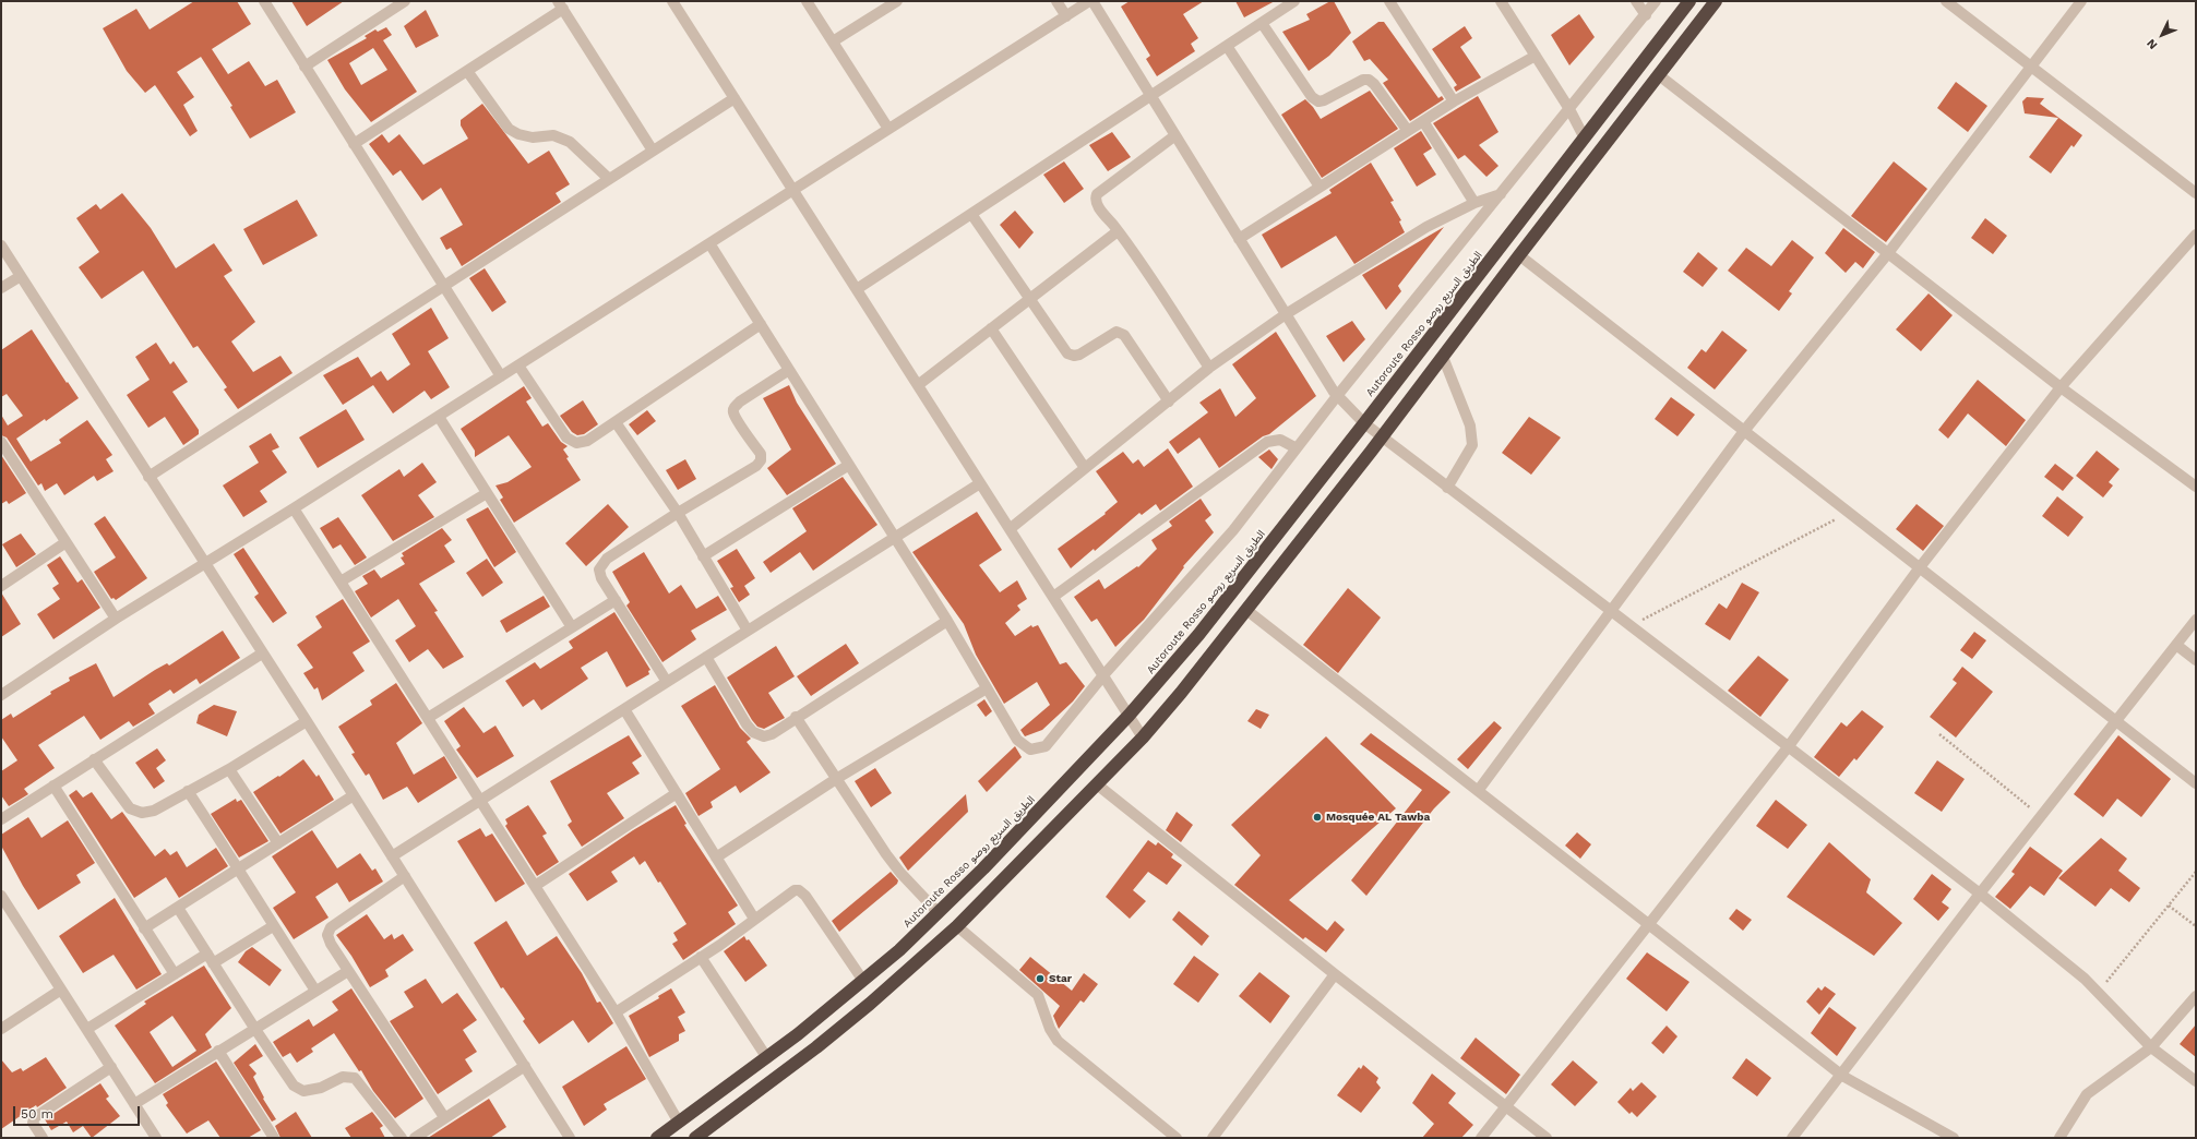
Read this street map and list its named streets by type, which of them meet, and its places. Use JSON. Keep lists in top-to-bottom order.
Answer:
{
  "streets": {
    "highway": ["Autoroute Rosso الطريق السريع روصو"]
  },
  "places": ["Mosquée AL Tawba", "Star"],
  "scale_bar": "50 m",
  "north": "bottom left"
}
